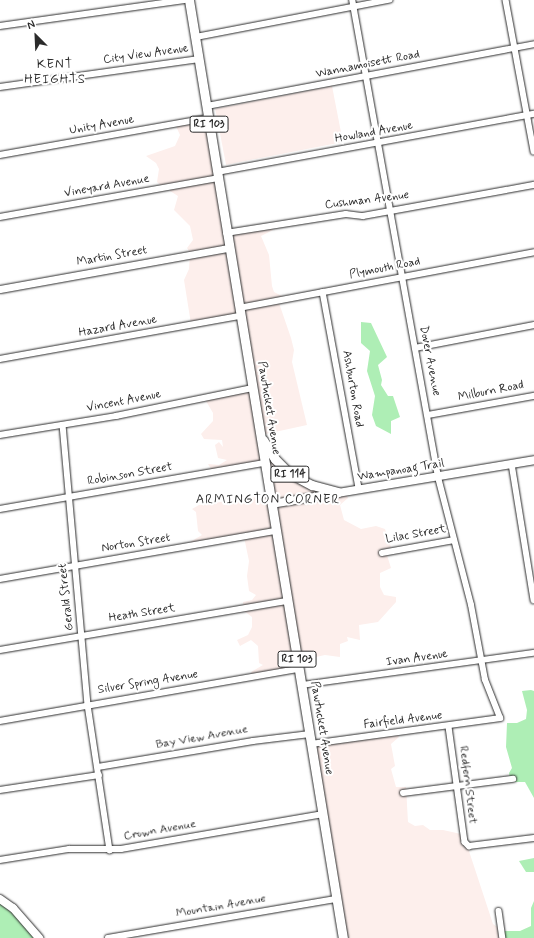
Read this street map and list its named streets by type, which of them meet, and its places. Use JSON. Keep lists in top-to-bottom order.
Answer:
{
  "streets": {
    "main road": [
      "RI 103",
      "Pawtucket Avenue",
      "Wampanoag Trail",
      "RI 114"
    ],
    "street": [
      "City View Avenue",
      "Wannamoisett Road",
      "Unity Avenue",
      "Howland Avenue",
      "Vineyard Avenue",
      "Cushman Avenue",
      "Martin Street",
      "Plymouth Road",
      "Hazard Avenue",
      "Dover Avenue",
      "Ashburton Road",
      "Milburn Road",
      "Vincent Avenue",
      "Robinson Street",
      "Lilac Street",
      "Norton Street",
      "Gerald Street",
      "Heath Street",
      "Ivan Avenue",
      "Silver Spring Avenue",
      "Fairfield Avenue",
      "Bay View Avenue",
      "Redfern Street",
      "Crown Avenue",
      "Mountain Avenue"
    ]
  },
  "crossings": [
    ["City View Avenue", "Pawtucket Avenue"],
    ["Wannamoisett Road", "Dover Avenue"],
    ["Wannamoisett Road", "Pawtucket Avenue"],
    ["Unity Avenue", "Pawtucket Avenue"],
    ["Howland Avenue", "Vineyard Avenue"],
    ["Howland Avenue", "Dover Avenue"],
    ["Howland Avenue", "Pawtucket Avenue"],
    ["Vineyard Avenue", "Pawtucket Avenue"],
    ["Cushman Avenue", "Dover Avenue"],
    ["Cushman Avenue", "Pawtucket Avenue"],
    ["Martin Street", "Pawtucket Avenue"],
    ["Plymouth Road", "Hazard Avenue"],
    ["Plymouth Road", "Dover Avenue"],
    ["Plymouth Road", "Ashburton Road"],
    ["Plymouth Road", "Pawtucket Avenue"],
    ["Hazard Avenue", "Pawtucket Avenue"],
    ["Dover Avenue", "Milburn Road"],
    ["Dover Avenue", "Wampanoag Trail"],
    ["Dover Avenue", "Lilac Street"],
    ["Dover Avenue", "Ivan Avenue"],
    ["Dover Avenue", "Fairfield Avenue"],
    ["Ashburton Road", "Wampanoag Trail"],
    ["Vincent Avenue", "Pawtucket Avenue"],
    ["Vincent Avenue", "Gerald Street"],
    ["Pawtucket Avenue", "Wampanoag Trail"],
    ["Pawtucket Avenue", "RI 114"],
    ["Pawtucket Avenue", "Robinson Street"],
    ["Pawtucket Avenue", "Norton Street"],
    ["Pawtucket Avenue", "Heath Street"],
    ["Pawtucket Avenue", "Ivan Avenue"],
    ["Pawtucket Avenue", "Silver Spring Avenue"],
    ["Pawtucket Avenue", "Fairfield Avenue"],
    ["Pawtucket Avenue", "Bay View Avenue"],
    ["Pawtucket Avenue", "Crown Avenue"],
    ["Pawtucket Avenue", "Mountain Avenue"],
    ["Wampanoag Trail", "RI 114"],
    ["Robinson Street", "Gerald Street"],
    ["Norton Street", "Gerald Street"],
    ["Gerald Street", "Heath Street"],
    ["Gerald Street", "Silver Spring Avenue"],
    ["Gerald Street", "Bay View Avenue"],
    ["Fairfield Avenue", "Redfern Street"]
  ],
  "districts": ["KENT HEIGHTS", "ARMINGTON CORNER"],
  "north": "top left"
}
